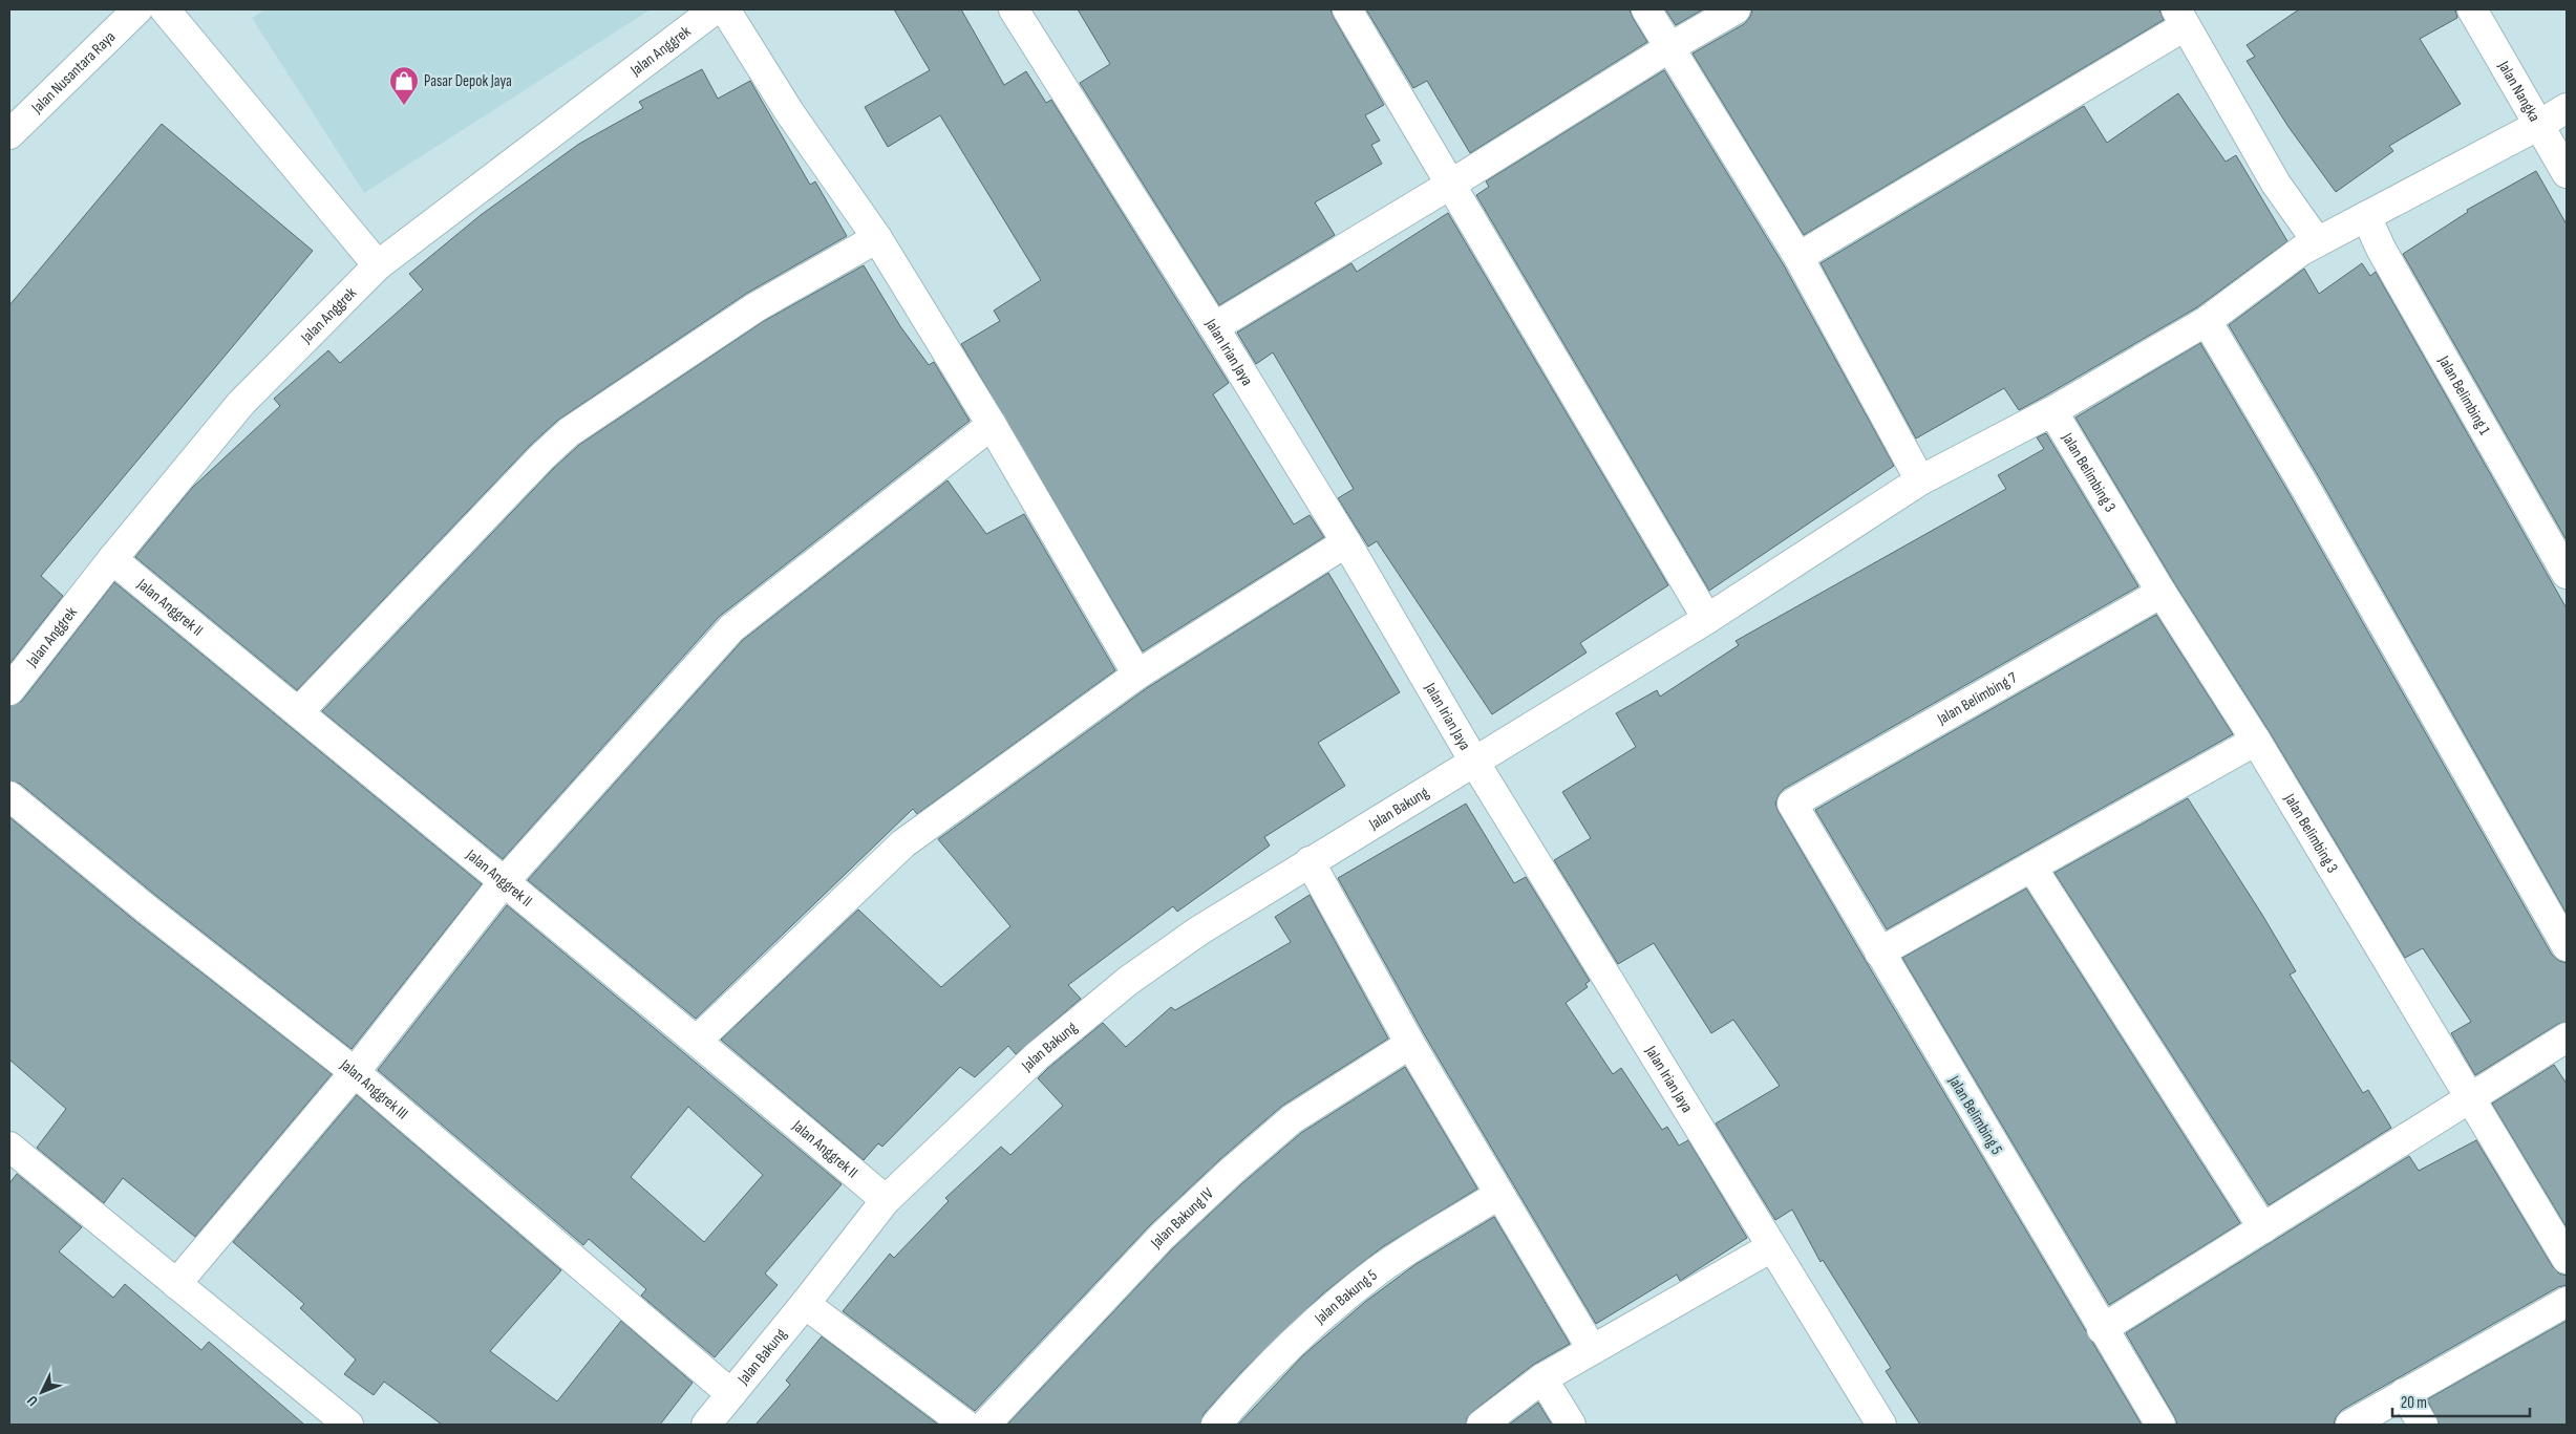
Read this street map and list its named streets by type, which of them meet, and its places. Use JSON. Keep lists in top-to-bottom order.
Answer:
{
  "streets": {
    "main road": [
      "Jalan Anggrek",
      "Jalan Nusantara Raya",
      "Jalan Nangka",
      "Jalan Irian Jaya",
      "Jalan Belimbing 1",
      "Jalan Belimbing 3",
      "Jalan Anggrek II",
      "Jalan Belimbing 7",
      "Jalan Bakung",
      "Jalan Anggrek III",
      "Jalan Belimbing 5",
      "Jalan Bakung IV",
      "Jalan Bakung 5"
    ]
  },
  "crossings": [
    ["Jalan Anggrek", "Jalan Anggrek II"],
    ["Jalan Nangka", "Jalan Bakung"],
    ["Jalan Irian Jaya", "Jalan Bakung"],
    ["Jalan Belimbing 1", "Jalan Bakung"],
    ["Jalan Belimbing 3", "Jalan Belimbing 7"],
    ["Jalan Belimbing 3", "Jalan Bakung"],
    ["Jalan Anggrek II", "Jalan Bakung"],
    ["Jalan Belimbing 7", "Jalan Belimbing 5"],
    ["Jalan Bakung", "Jalan Anggrek III"]
  ],
  "places": {
    "shop": ["Pasar Depok Jaya"]
  },
  "scale_bar": "20 m",
  "north": "bottom left"
}
